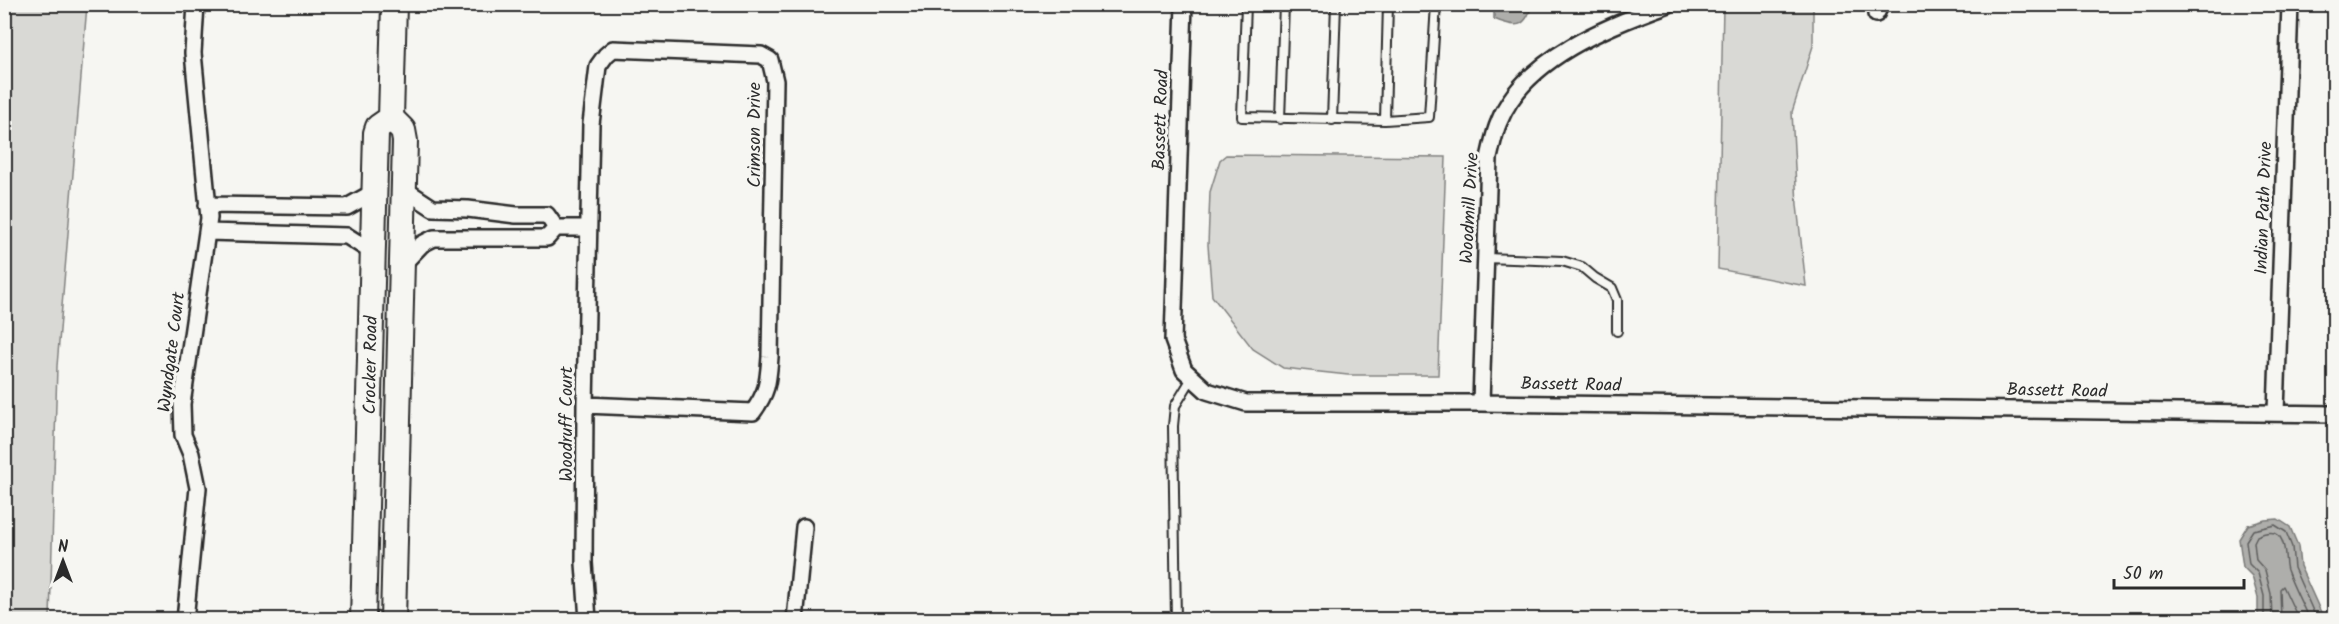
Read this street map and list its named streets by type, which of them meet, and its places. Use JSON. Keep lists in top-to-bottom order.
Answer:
{
  "streets": {
    "main road": ["Crocker Road"],
    "street": [
      "Bassett Road",
      "Crimson Drive",
      "Woodmill Drive",
      "Indian Path Drive",
      "Wyndgate Court",
      "Woodruff Court"
    ]
  },
  "crossings": [
    ["Bassett Road", "Woodmill Drive"],
    ["Bassett Road", "Indian Path Drive"],
    ["Crimson Drive", "Woodruff Court"]
  ],
  "scale_bar": "50 m",
  "north": "top"
}
